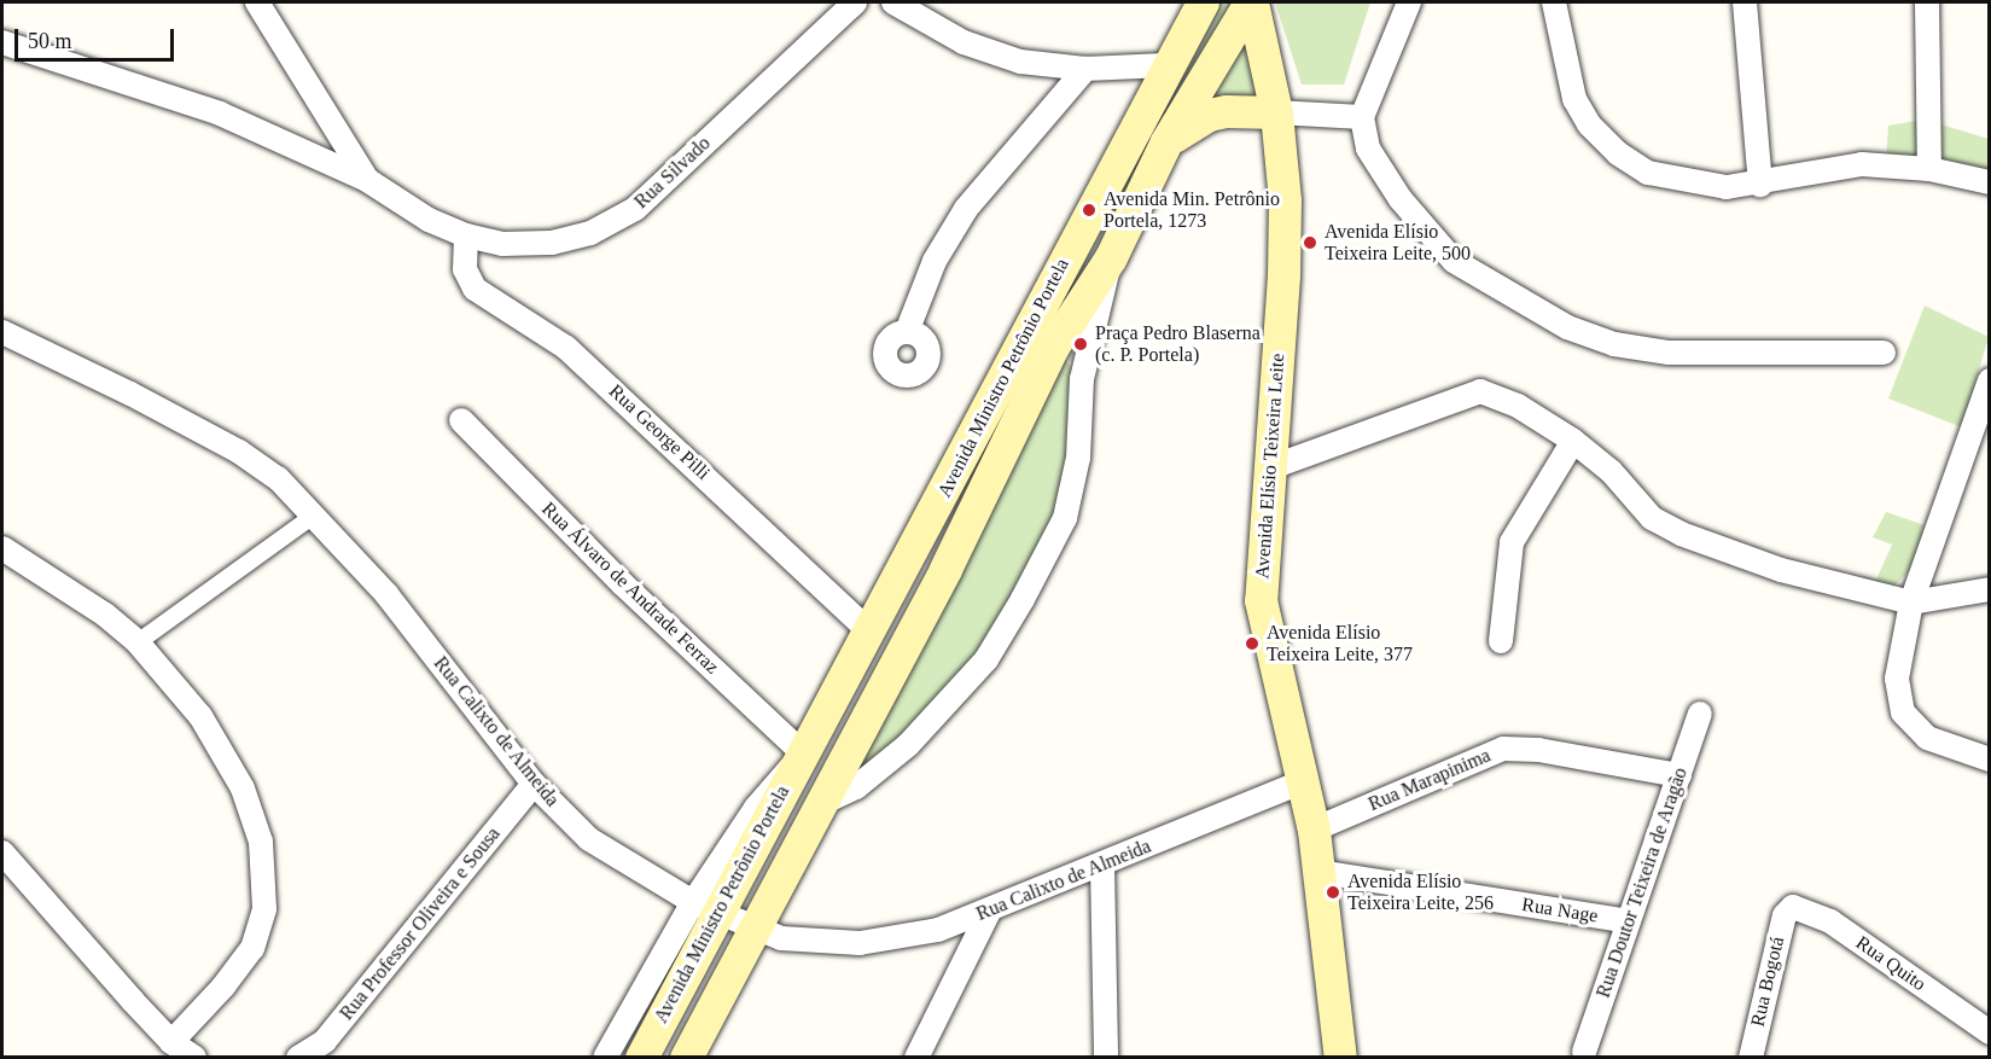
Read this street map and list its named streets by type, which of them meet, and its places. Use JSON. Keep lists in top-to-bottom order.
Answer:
{
  "streets": {
    "main road": ["Avenida Ministro Petrônio Portela", "Avenida Elísio Teixeira Leite"],
    "street": [
      "Rua Silvado",
      "Rua George Pilli",
      "Rua Álvaro de Andrade Ferraz",
      "Rua Calixto de Almeida",
      "Rua Marapinima",
      "Rua Doutor Teixeira de Aragão",
      "Rua Nage",
      "Rua Professor Oliveira e Sousa",
      "Rua Quito",
      "Rua Bogotá"
    ]
  },
  "crossings": [
    ["Rua Silvado", "Rua George Pilli"],
    ["Avenida Ministro Petrônio Portela", "Rua George Pilli"],
    ["Avenida Ministro Petrônio Portela", "Avenida Elísio Teixeira Leite"],
    ["Avenida Ministro Petrônio Portela", "Rua Álvaro de Andrade Ferraz"],
    ["Avenida Ministro Petrônio Portela", "Rua Calixto de Almeida"],
    ["Avenida Elísio Teixeira Leite", "Rua Calixto de Almeida"],
    ["Avenida Elísio Teixeira Leite", "Rua Marapinima"],
    ["Avenida Elísio Teixeira Leite", "Rua Nage"],
    ["Rua Calixto de Almeida", "Rua Professor Oliveira e Sousa"],
    ["Rua Marapinima", "Rua Doutor Teixeira de Aragão"],
    ["Rua Doutor Teixeira de Aragão", "Rua Nage"],
    ["Rua Quito", "Rua Bogotá"]
  ],
  "places": [
    "Avenida Min. Petrônio Portela, 1273",
    "Avenida Elísio Teixeira Leite, 500",
    "Praça Pedro Blaserna (c. P. Portela)",
    "Avenida Elísio Teixeira Leite, 377",
    "Avenida Elísio Teixeira Leite, 256"
  ],
  "scale_bar": "50 m"
}
